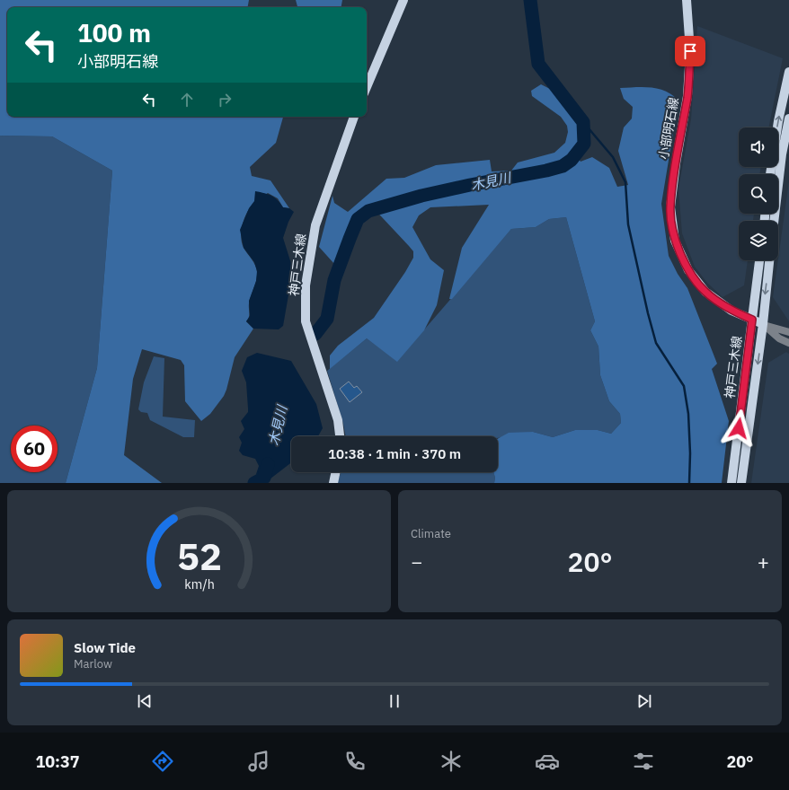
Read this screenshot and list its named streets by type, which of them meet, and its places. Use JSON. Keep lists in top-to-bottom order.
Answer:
{
  "streets": {
    "main road": ["小部明石線", "神戸三木線"]
  },
  "crossings": [
    ["小部明石線", "神戸三木線"]
  ],
  "water": ["木見川"],
  "page": {
    "turn": ["100 m", "小部明石線"],
    "limit": "60",
    "trip": "10:38 · 1 min · 370 m",
    "tile": "Climate",
    "heat": ["−", "20°", "+"],
    "song": ["Slow Tide", "Marlow"],
    "tabs": ["10:37", "20°"],
    "gauge": ["52", "km/h"]
  }
}
